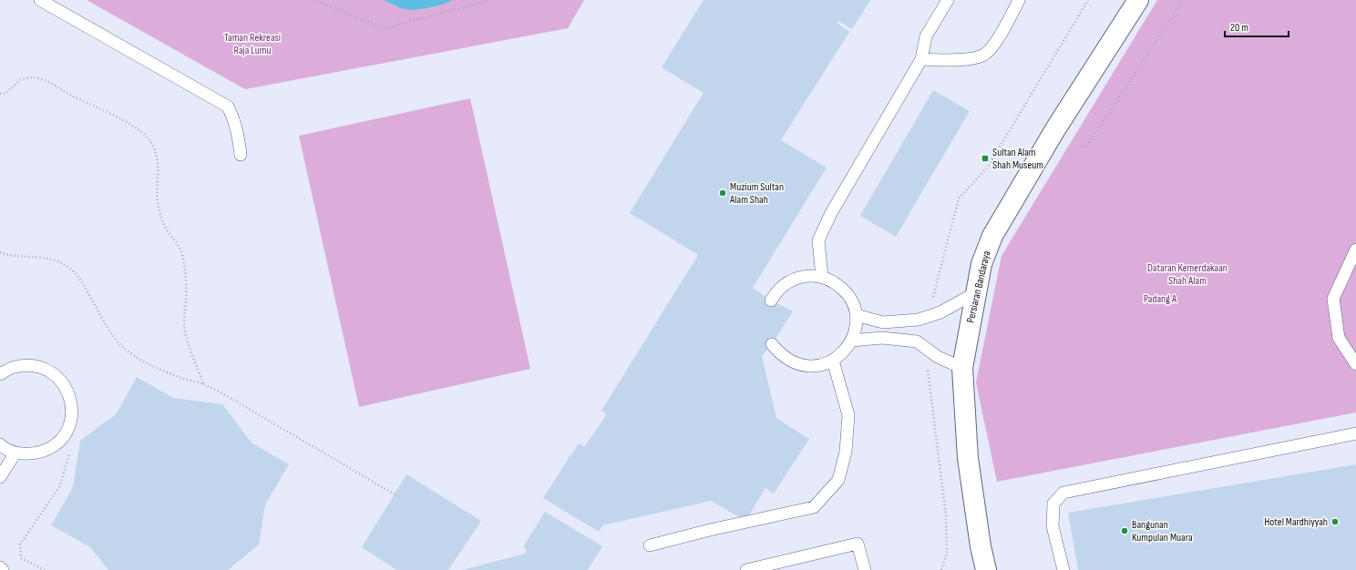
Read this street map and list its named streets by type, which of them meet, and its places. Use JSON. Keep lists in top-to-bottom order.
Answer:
{
  "streets": {
    "main road": ["Persiaran Bandaraya"]
  },
  "parks": ["Taman Rekreasi Raja Lumu", "Dataran Kemerdakaan Shah Alam", "Padang A"],
  "places": {
    "transit": ["Sultan Alam Shah Museum"],
    "other": ["Muzium Sultan Alam Shah", "Hotel Mardhiyyah", "Bangunan Kumpulan Muara"]
  },
  "scale_bar": "20 m"
}
